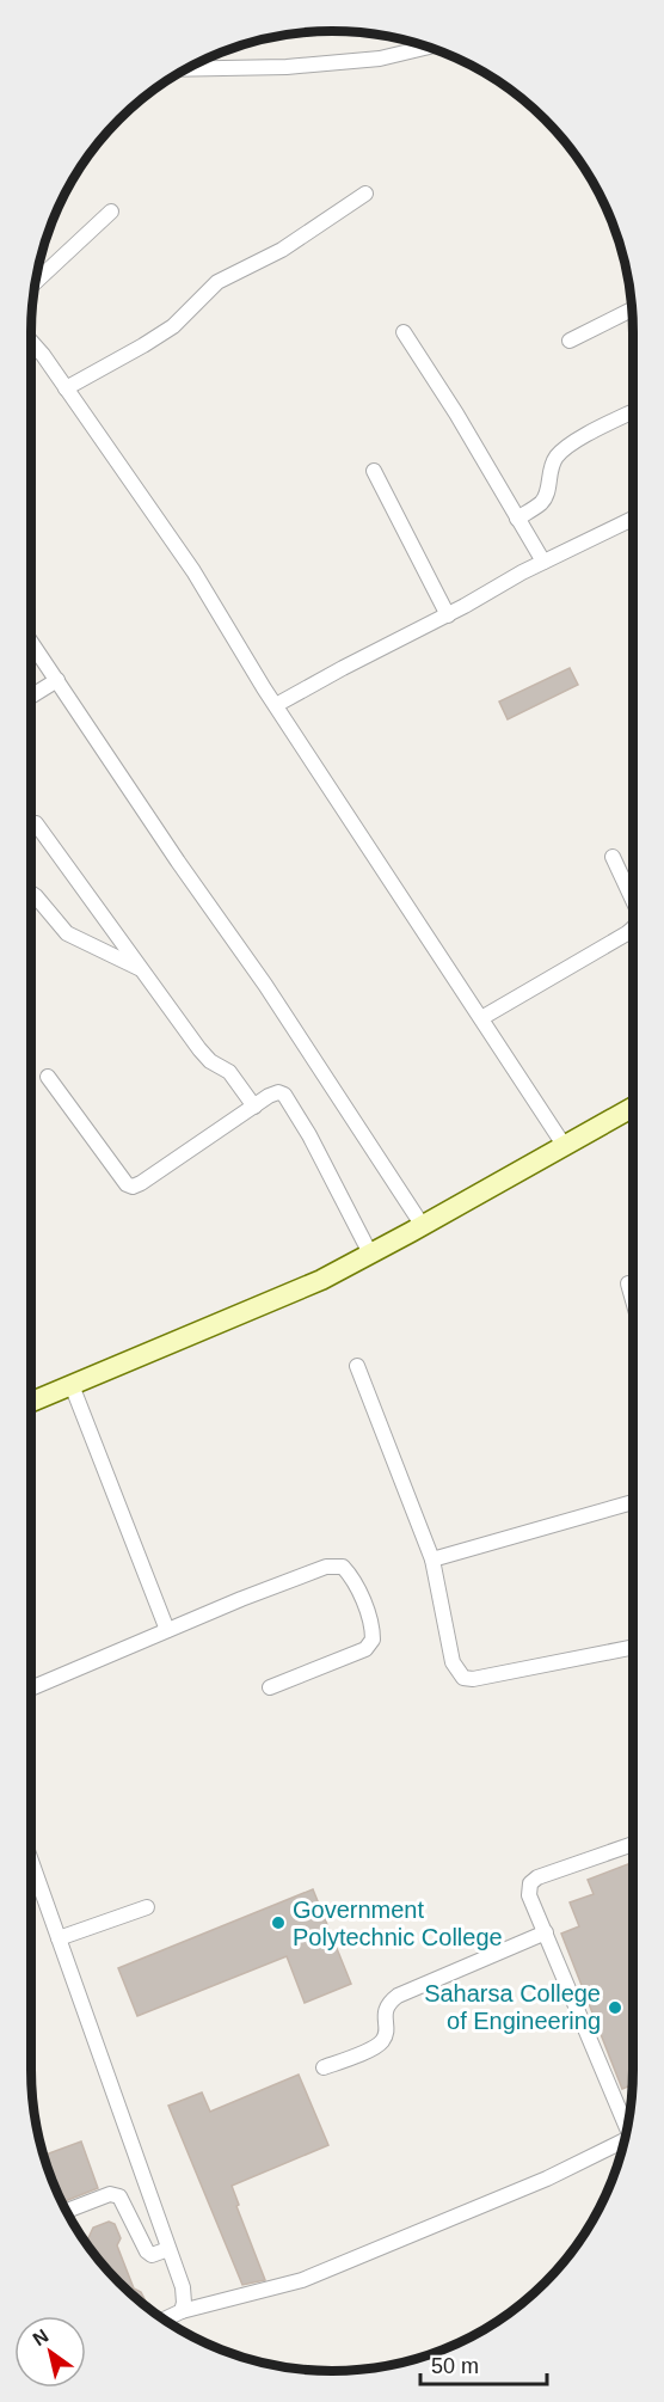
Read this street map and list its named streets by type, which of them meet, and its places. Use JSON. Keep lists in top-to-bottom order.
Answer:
{
  "places": ["Government Polytechnic College", "Saharsa College of Engineering"],
  "scale_bar": "50 m",
  "north": "top left"
}
